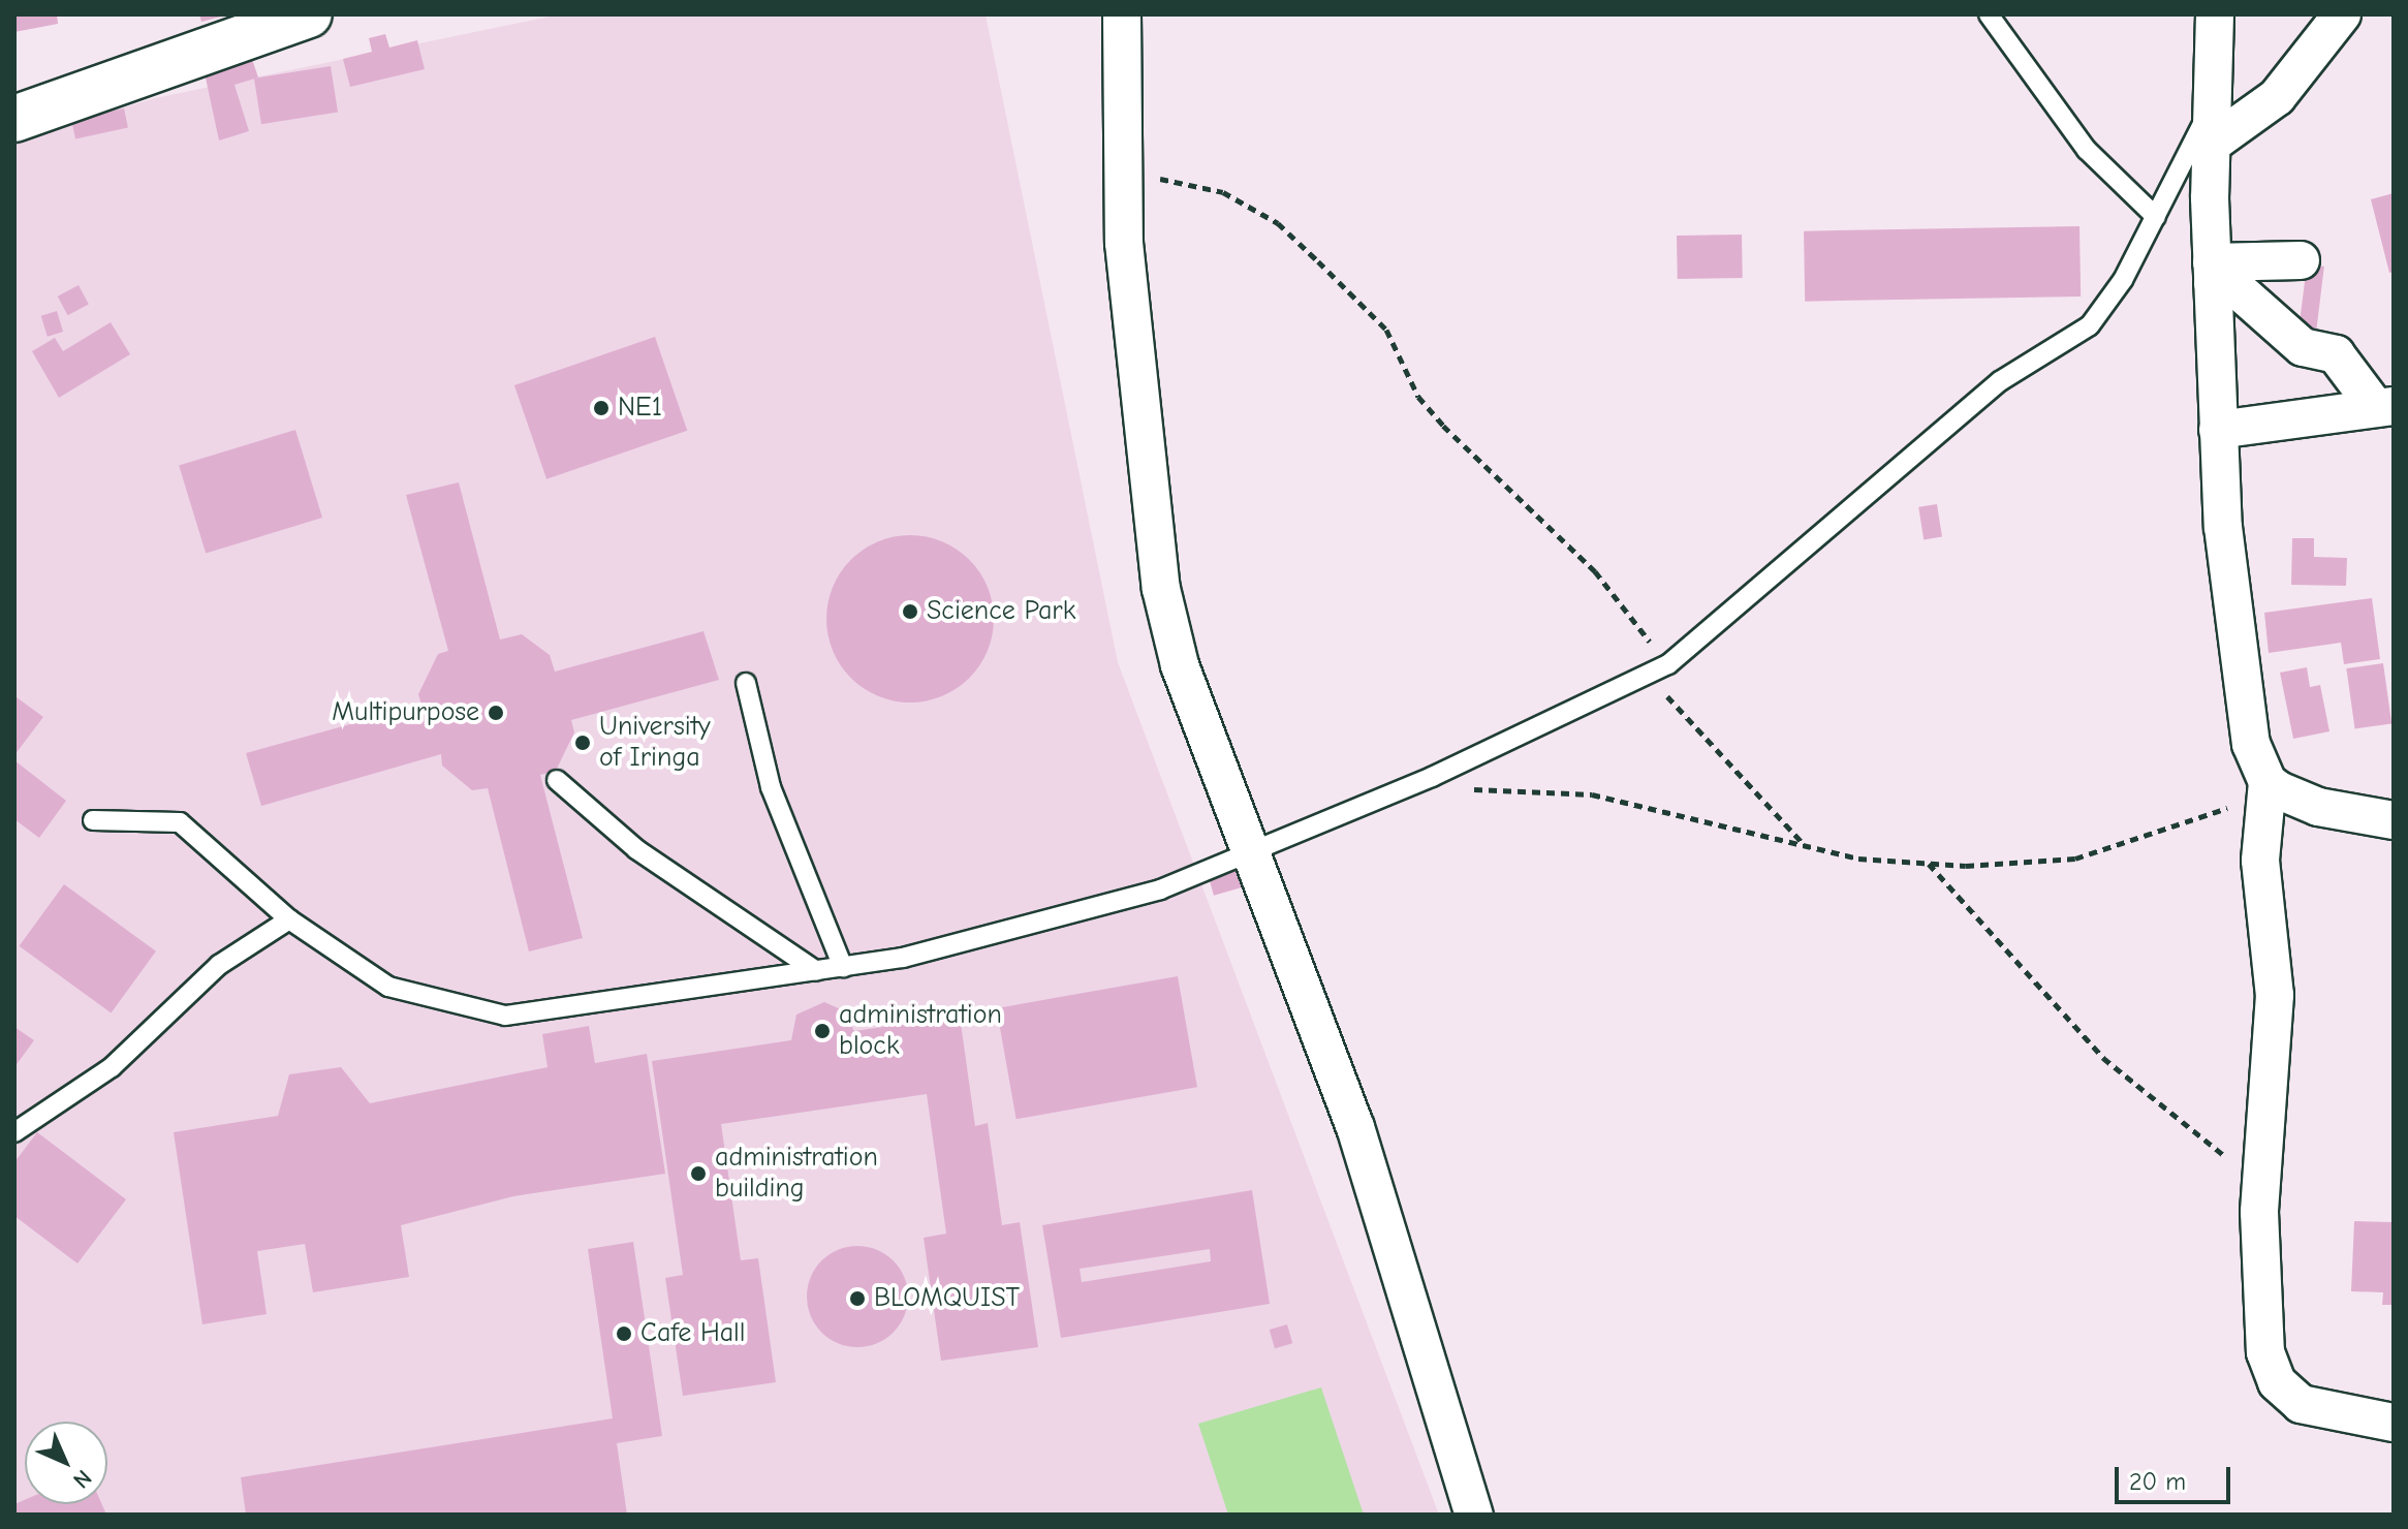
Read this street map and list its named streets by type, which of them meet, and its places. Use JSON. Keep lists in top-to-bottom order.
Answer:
{
  "places": [
    "NE1",
    "Science Park",
    "Multipurpose",
    "University of Iringa",
    "administration block",
    "administration building",
    "BLOMQUIST",
    "Cafe Hall"
  ],
  "scale_bar": "20 m",
  "north": "bottom right"
}
